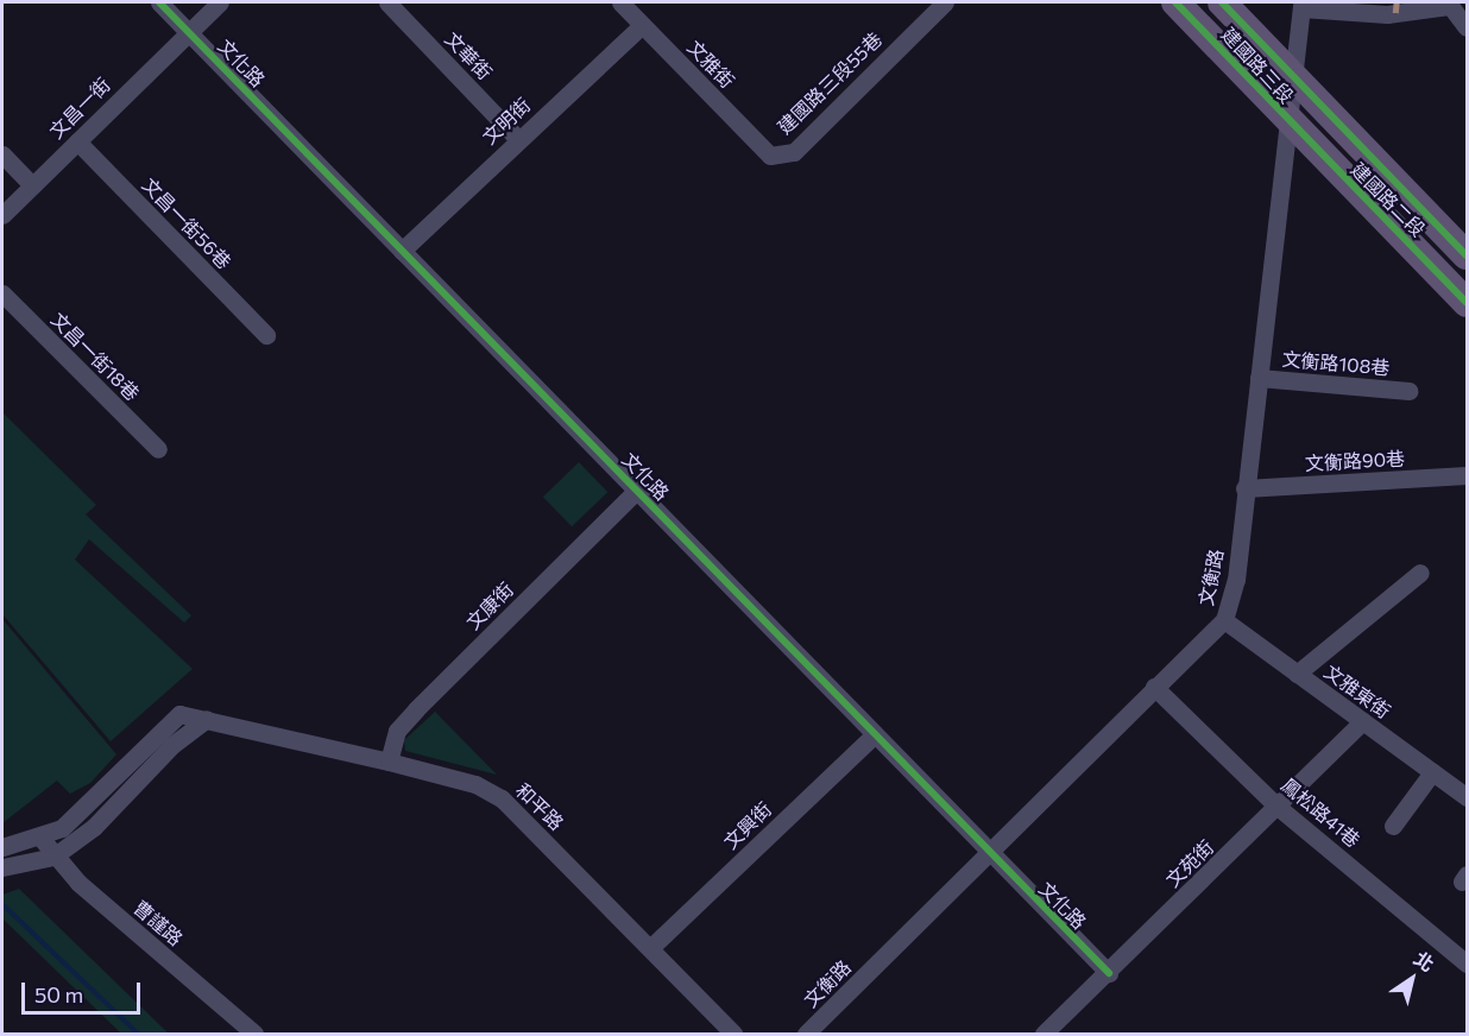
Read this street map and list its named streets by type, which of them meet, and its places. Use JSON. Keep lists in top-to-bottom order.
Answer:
{
  "streets": {
    "main road": ["建國路三段", "建國路二段"],
    "street": [
      "文華街",
      "文化路",
      "文雅街",
      "建國路三段55巷",
      "文昌一街",
      "文明街",
      "文昌一街56巷",
      "文昌一街18巷",
      "文衡路108巷",
      "文衡路90巷",
      "文衡路",
      "文康街",
      "文雅東街",
      "和平路",
      "鳳松路41巷",
      "文興街",
      "文苑街",
      "曹謹路"
    ]
  },
  "crossings": [
    ["文華街", "文明街"],
    ["文化路", "文昌一街"],
    ["文化路", "文明街"],
    ["文化路", "文衡路"],
    ["文化路", "文康街"],
    ["文化路", "文興街"],
    ["文化路", "文苑街"],
    ["文雅街", "建國路三段55巷"],
    ["文雅街", "文明街"],
    ["建國路三段", "建國路二段"],
    ["建國路三段", "文衡路"],
    ["文昌一街", "文昌一街56巷"],
    ["建國路二段", "文衡路"],
    ["文衡路108巷", "文衡路"],
    ["文衡路90巷", "文衡路"],
    ["文衡路", "文雅東街"],
    ["文衡路", "鳳松路41巷"],
    ["文康街", "和平路"],
    ["文雅東街", "文苑街"],
    ["和平路", "文興街"],
    ["和平路", "曹謹路"],
    ["鳳松路41巷", "文苑街"]
  ],
  "scale_bar": "50 m",
  "north": "top right"
}
